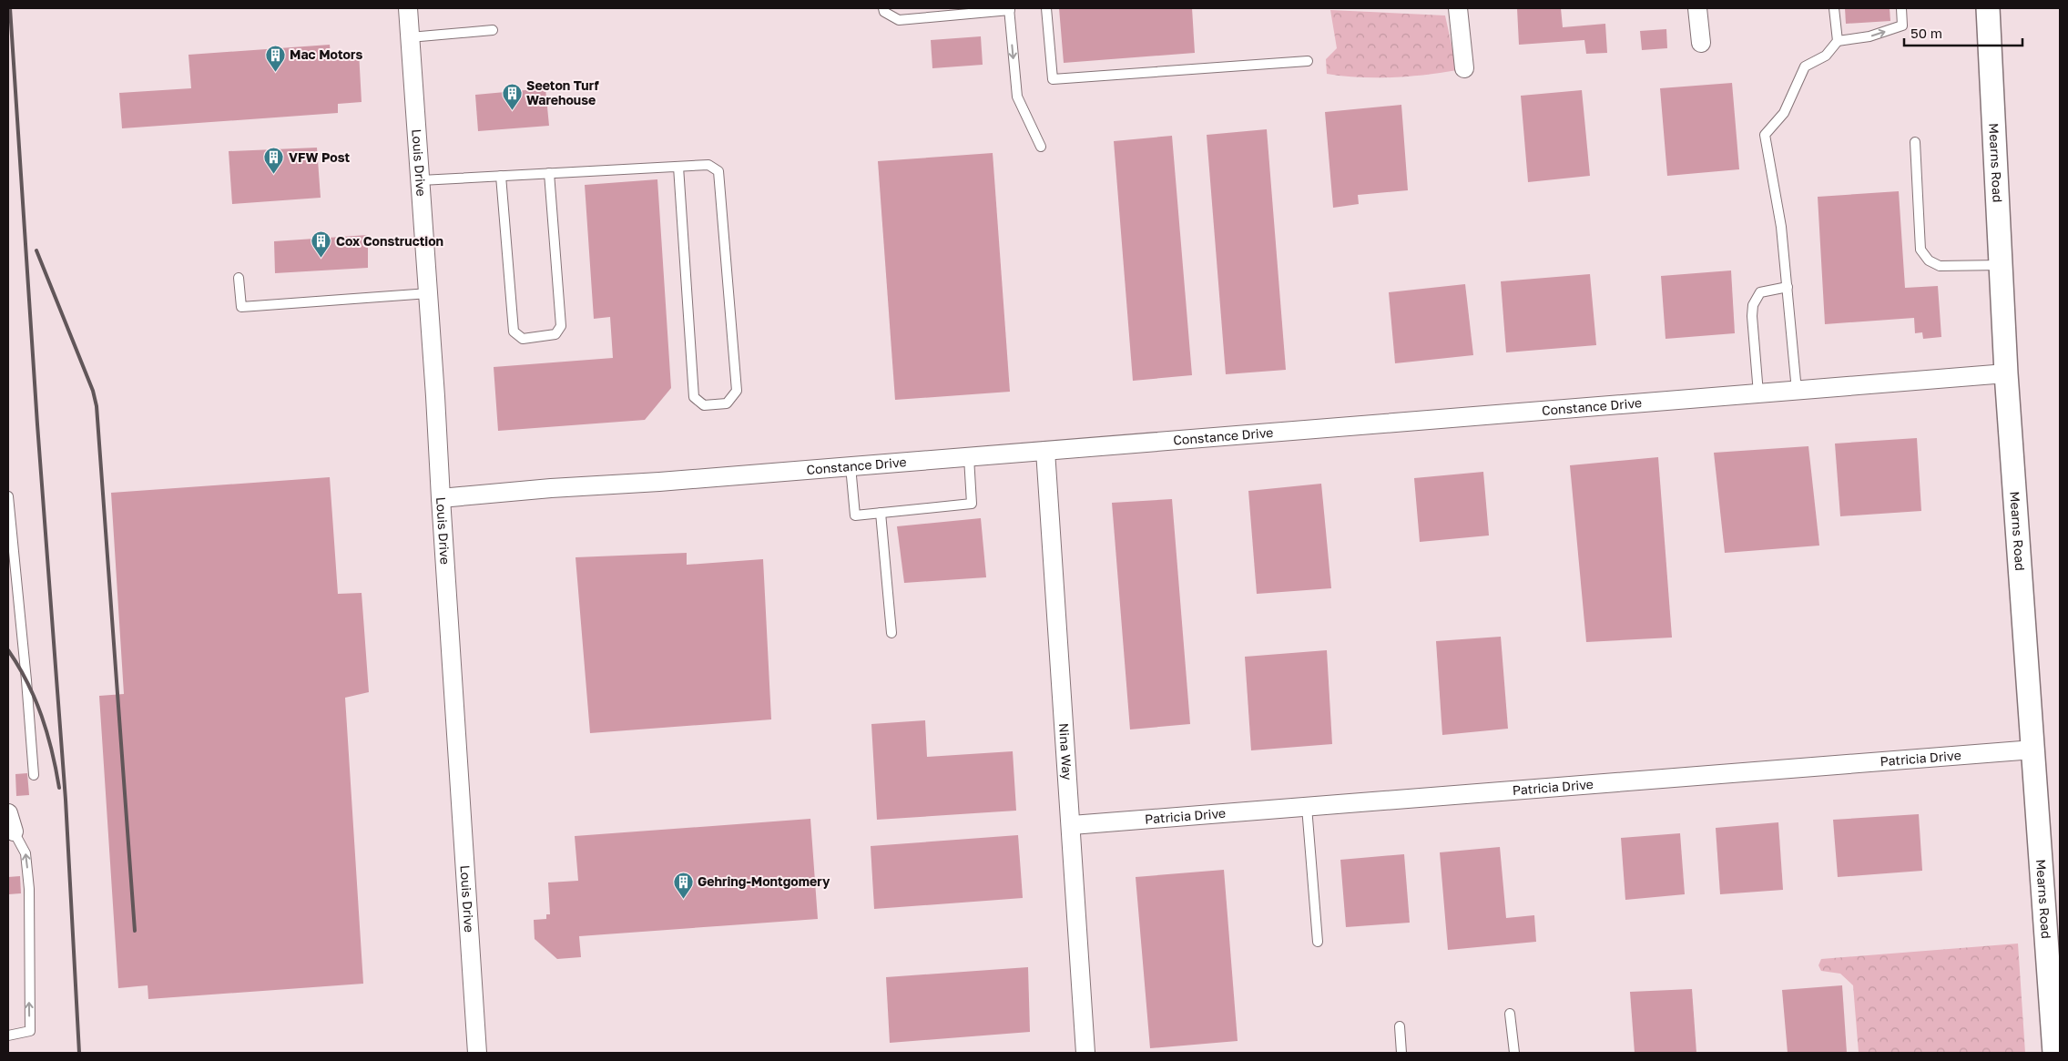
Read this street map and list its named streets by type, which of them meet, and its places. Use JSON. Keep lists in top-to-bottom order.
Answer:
{
  "streets": {
    "street": [
      "Louis Drive",
      "Mearns Road",
      "Constance Drive",
      "Nina Way",
      "Patricia Drive"
    ]
  },
  "crossings": [
    ["Louis Drive", "Constance Drive"],
    ["Mearns Road", "Constance Drive"],
    ["Mearns Road", "Patricia Drive"],
    ["Constance Drive", "Nina Way"],
    ["Nina Way", "Patricia Drive"]
  ],
  "places": {
    "building": [
      "Mac Motors",
      "Seeton Turf Warehouse",
      "VFW Post",
      "Cox Construction",
      "Gehring-Montgomery"
    ]
  },
  "scale_bar": "50 m"
}
